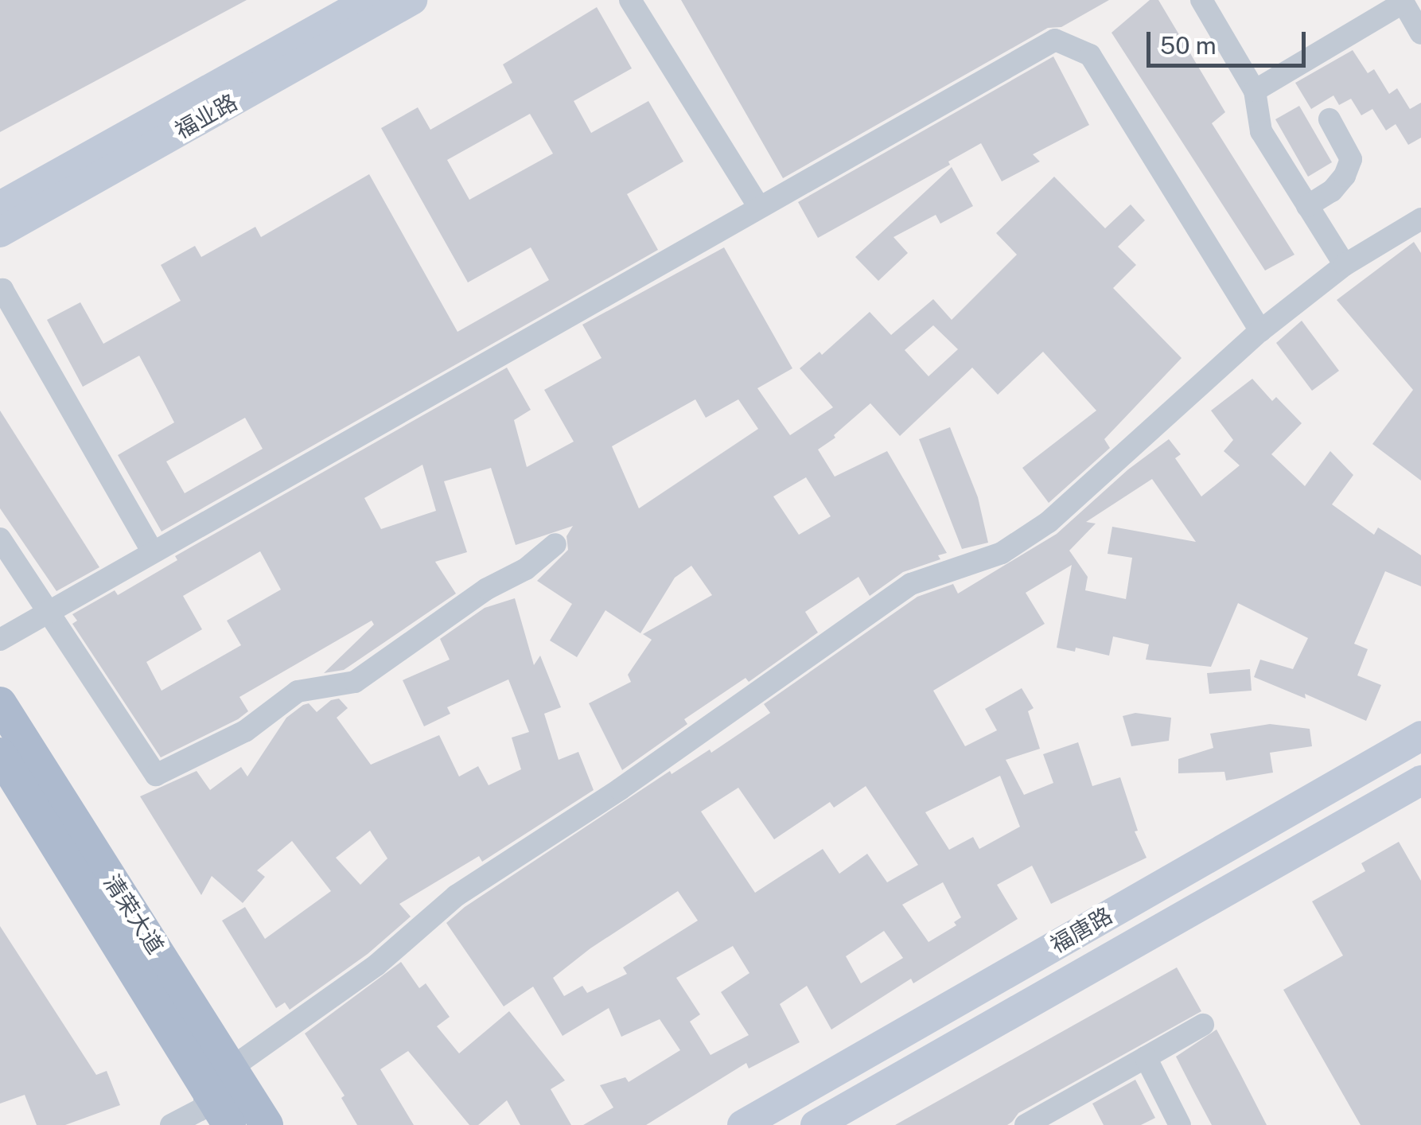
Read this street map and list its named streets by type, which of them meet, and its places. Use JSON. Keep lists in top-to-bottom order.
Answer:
{
  "streets": {
    "main road": ["清荣大道"],
    "street": ["福业路", "福唐路"]
  },
  "scale_bar": "50 m"
}
